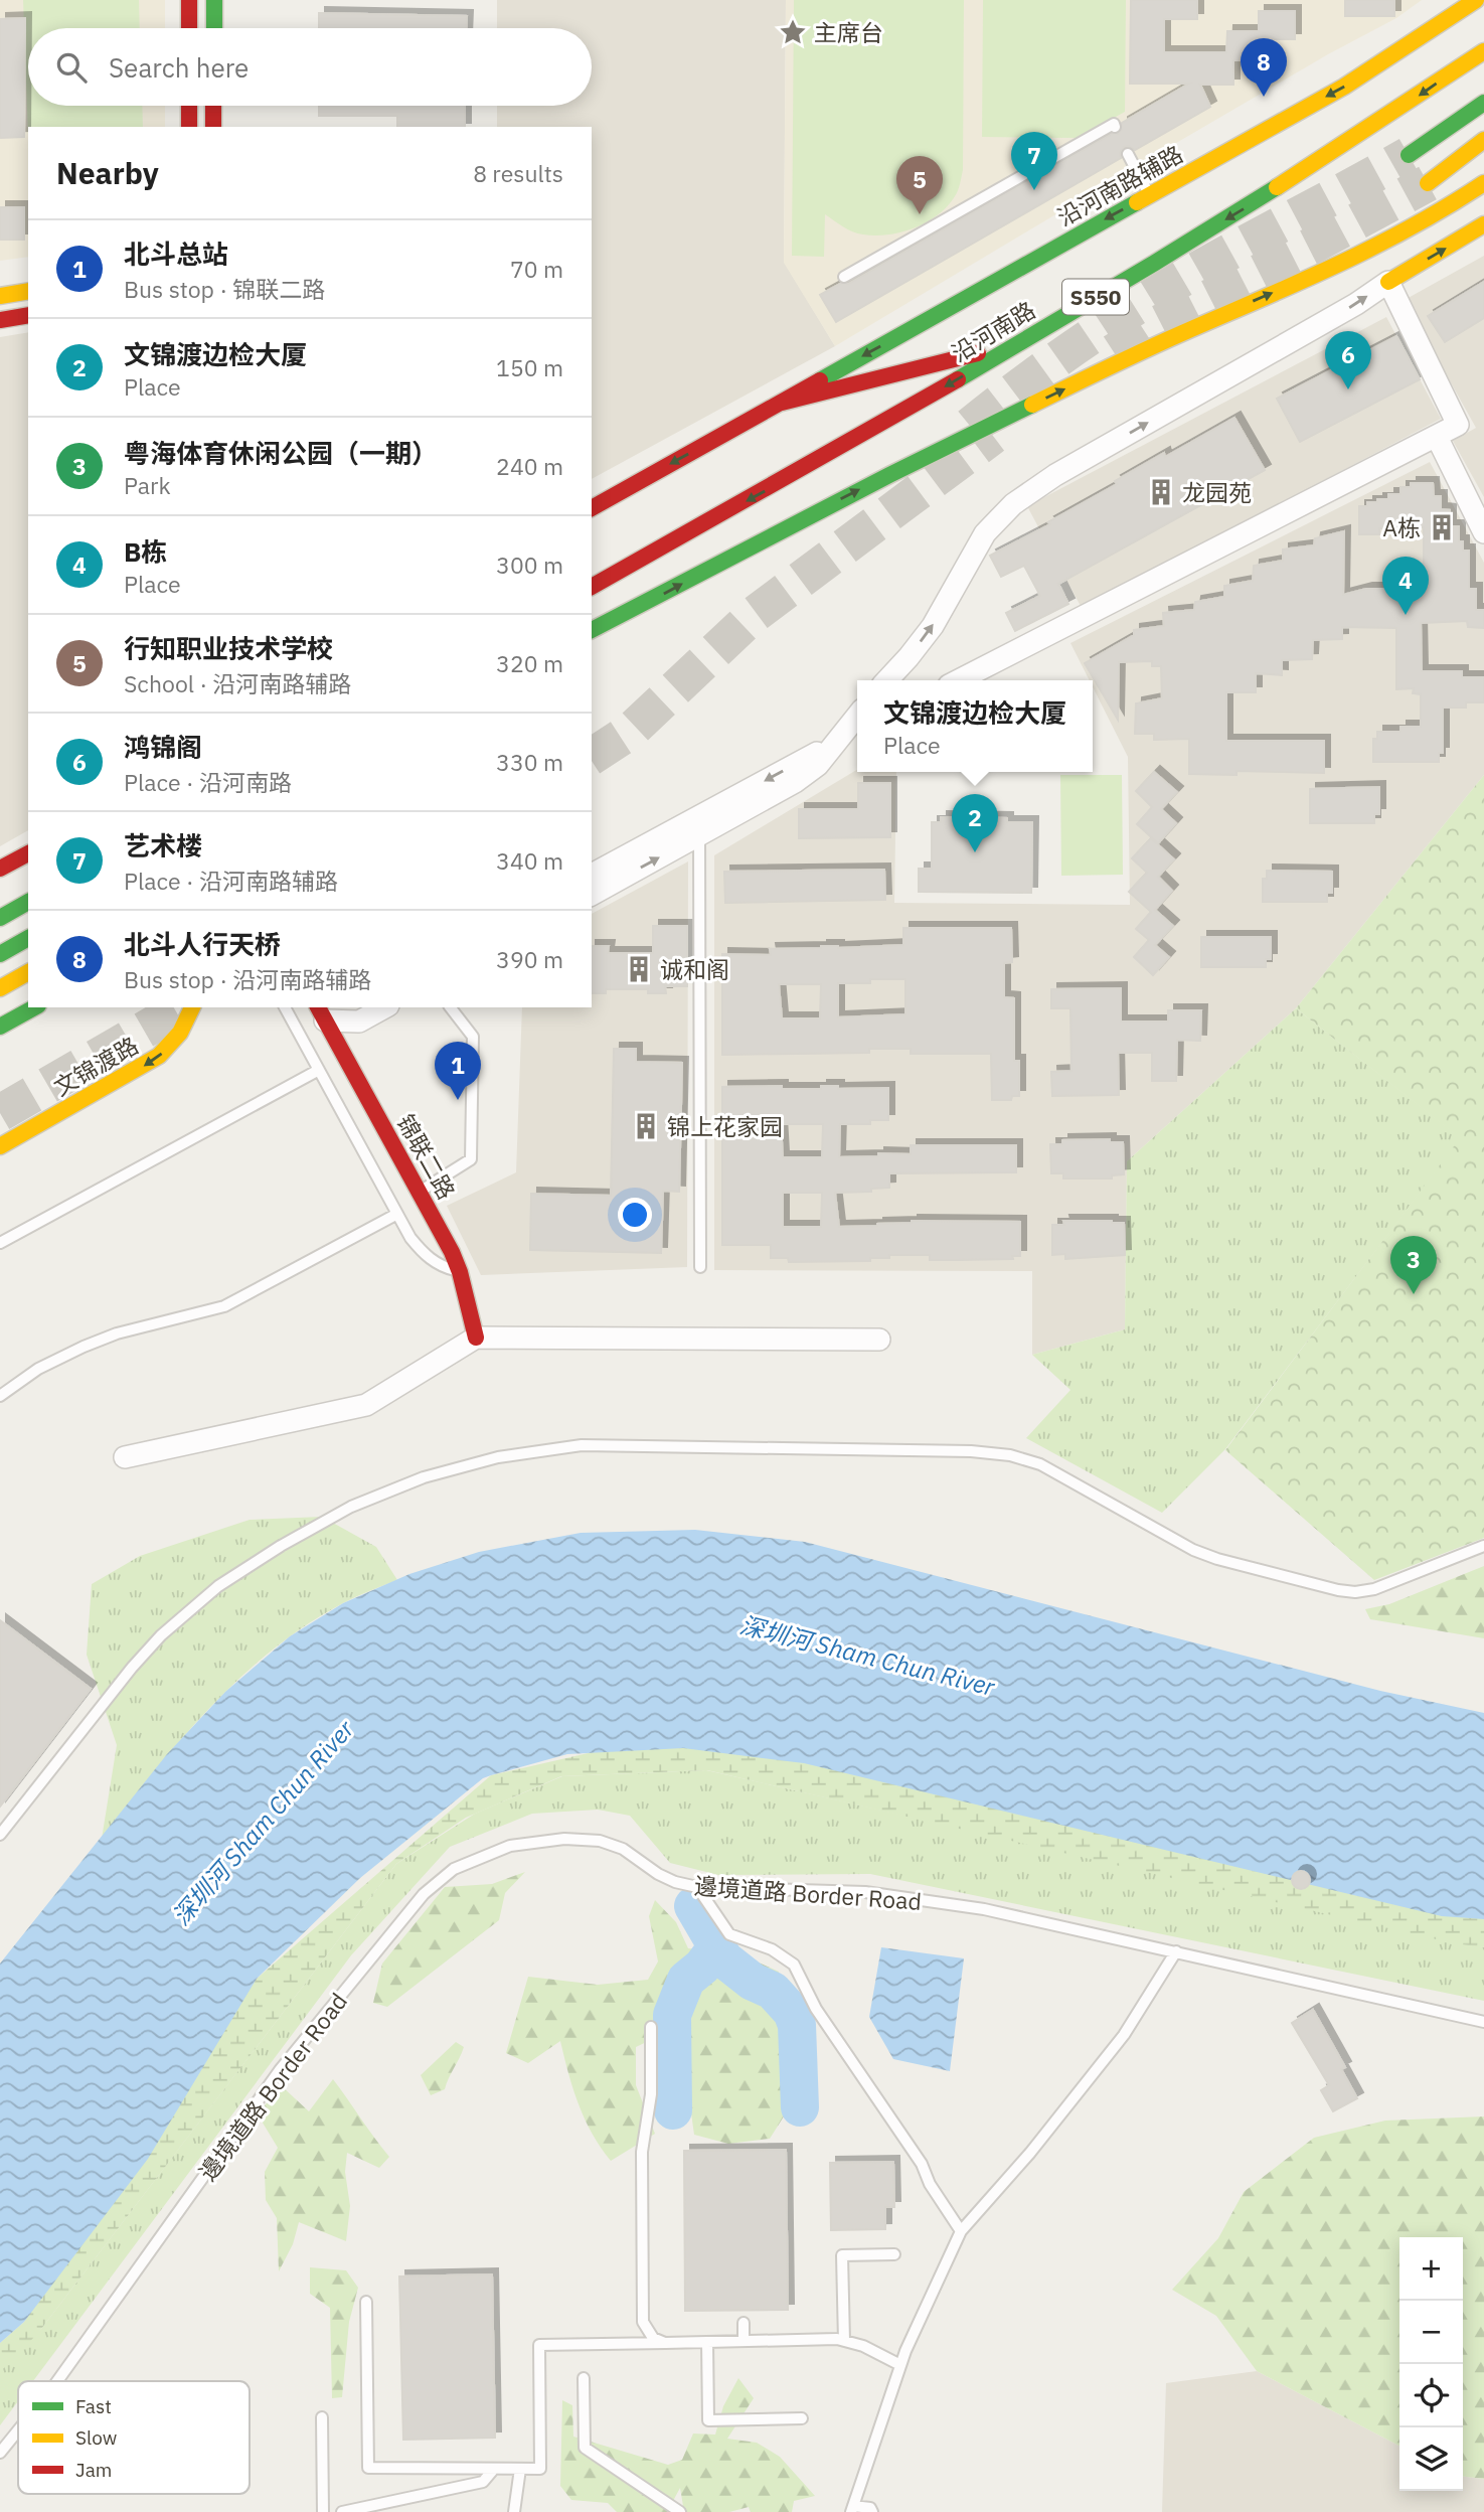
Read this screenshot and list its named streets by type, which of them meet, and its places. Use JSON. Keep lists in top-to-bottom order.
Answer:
{
  "streets": {
    "main road": [
      "沿河南路辅路",
      "S550",
      "沿河南路",
      "文锦渡路",
      "锦联二路"
    ],
    "lane": ["邊境道路 Border Road"]
  },
  "one_way": ["文锦渡路"],
  "water": ["深圳河 Sham Chun River"],
  "places": {
    "place": ["主席台"],
    "building": [
      "龙园苑",
      "A栋",
      "诚和阁",
      "锦上花家园"
    ]
  },
  "legend": ["Fast", "Slow", "Jam"],
  "page": {
    "search": "Search here",
    "pins": [
      "8",
      "7",
      "5",
      "6",
      "4",
      "2",
      "1",
      "3"
    ],
    "heading": ["Nearby", "8 results"],
    "list": [
      {
        "mark": "1",
        "name": "北斗总站",
        "note": "Bus stop · 锦联二路",
        "value": "70 m"
      },
      {
        "mark": "2",
        "name": "文锦渡边检大厦",
        "note": "Place",
        "value": "150 m"
      },
      {
        "mark": "3",
        "name": "粤海体育休闲公园（一期）",
        "note": "Park",
        "value": "240 m"
      },
      {
        "mark": "4",
        "name": "B栋",
        "note": "Place",
        "value": "300 m"
      },
      {
        "mark": "5",
        "name": "行知职业技术学校",
        "note": "School · 沿河南路辅路",
        "value": "320 m"
      },
      {
        "mark": "6",
        "name": "鸿锦阁",
        "note": "Place · 沿河南路",
        "value": "330 m"
      },
      {
        "mark": "7",
        "name": "艺术楼",
        "note": "Place · 沿河南路辅路",
        "value": "340 m"
      },
      {
        "mark": "8",
        "name": "北斗人行天桥",
        "note": "Bus stop · 沿河南路辅路",
        "value": "390 m"
      }
    ],
    "popup": ["文锦渡边检大厦", "Place"],
    "map_buttons": ["+", "−"]
  }
}
